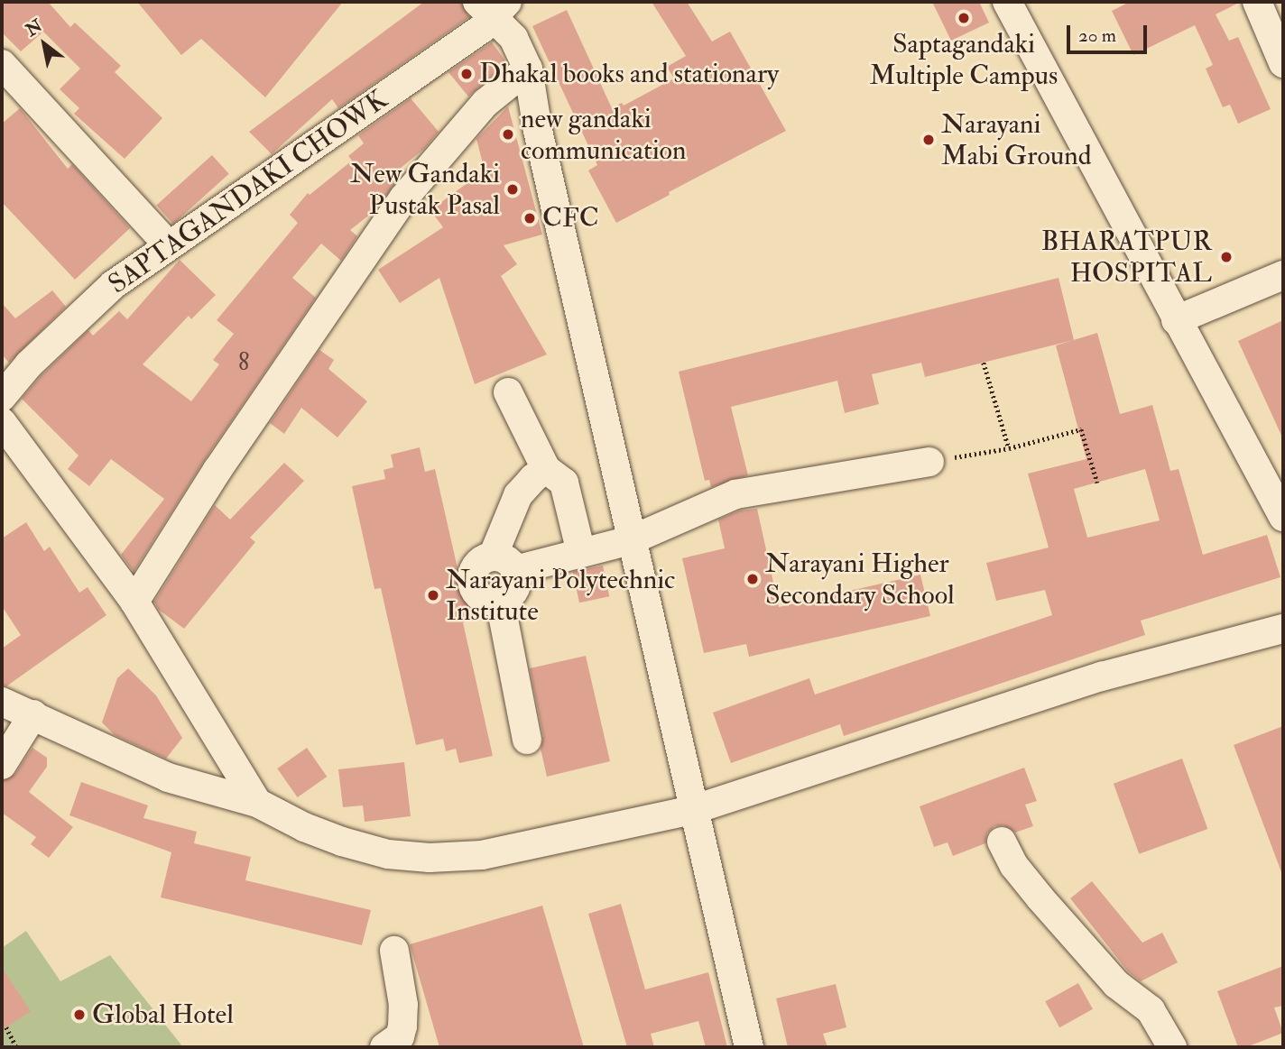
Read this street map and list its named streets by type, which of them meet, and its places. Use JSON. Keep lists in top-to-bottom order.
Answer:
{
  "streets": {
    "street": ["SAPTAGANDAKI CHOWK"]
  },
  "places": [
    "Saptagandaki Multiple Campus",
    "Dhakal books and stationary",
    "new gandaki communication",
    "Narayani Mabi Ground",
    "New Gandaki Pustak Pasal",
    "CFC",
    "BHARATPUR HOSPITAL",
    "Narayani Higher Secondary School",
    "Narayani Polytechnic Institute",
    "Global Hotel"
  ],
  "house_numbers": ["8"],
  "scale_bar": "20 m",
  "north": "top left"
}
